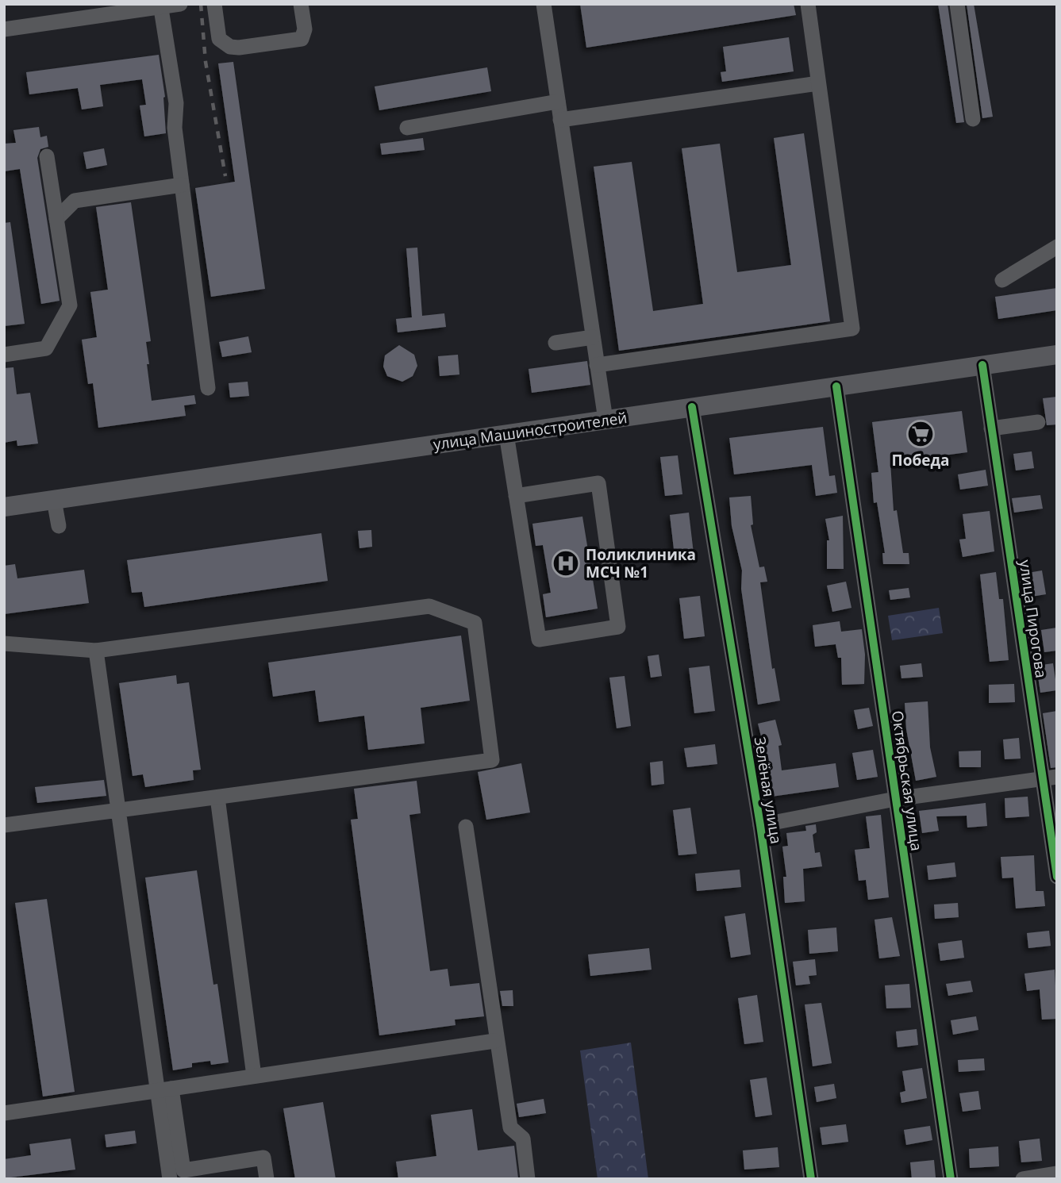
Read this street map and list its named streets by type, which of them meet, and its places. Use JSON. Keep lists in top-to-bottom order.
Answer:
{
  "streets": {
    "main road": ["улица Машиностроителей"],
    "street": ["улица Пирогова", "Октябрьская улица", "Зелёная улица"]
  },
  "crossings": [
    ["улица Машиностроителей", "улица Пирогова"],
    ["улица Машиностроителей", "Октябрьская улица"],
    ["улица Машиностроителей", "Зелёная улица"]
  ],
  "places": {
    "supermarket": ["Победа"],
    "hospital": ["Поликлиника МСЧ №1"]
  }
}
